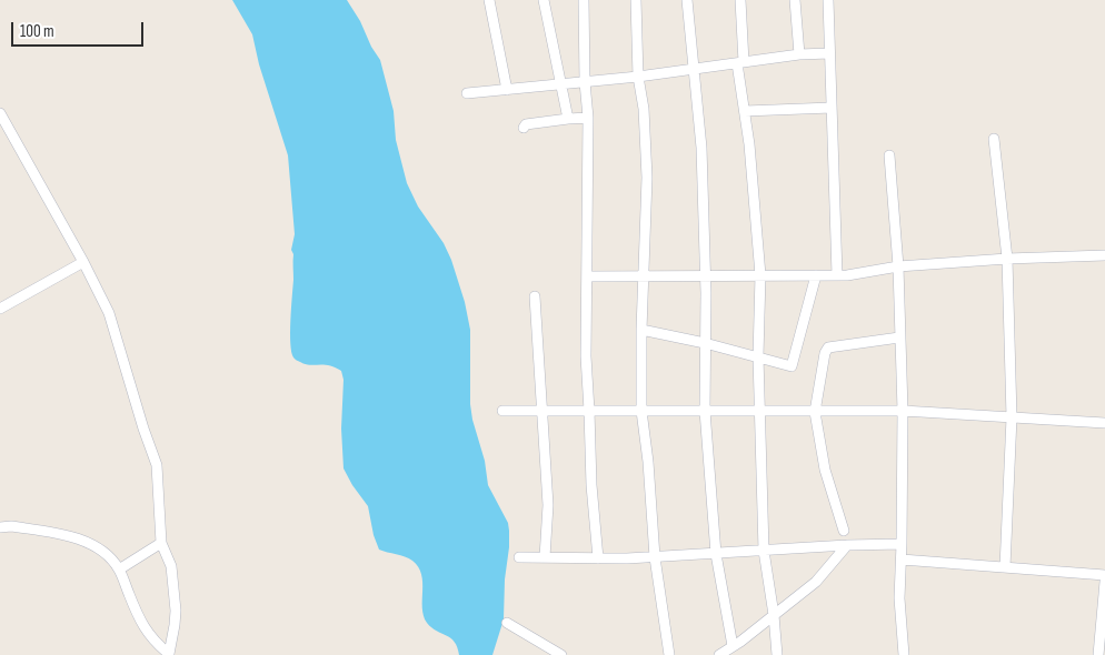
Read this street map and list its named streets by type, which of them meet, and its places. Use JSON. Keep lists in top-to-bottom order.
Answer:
{
  "scale_bar": "100 m"
}
